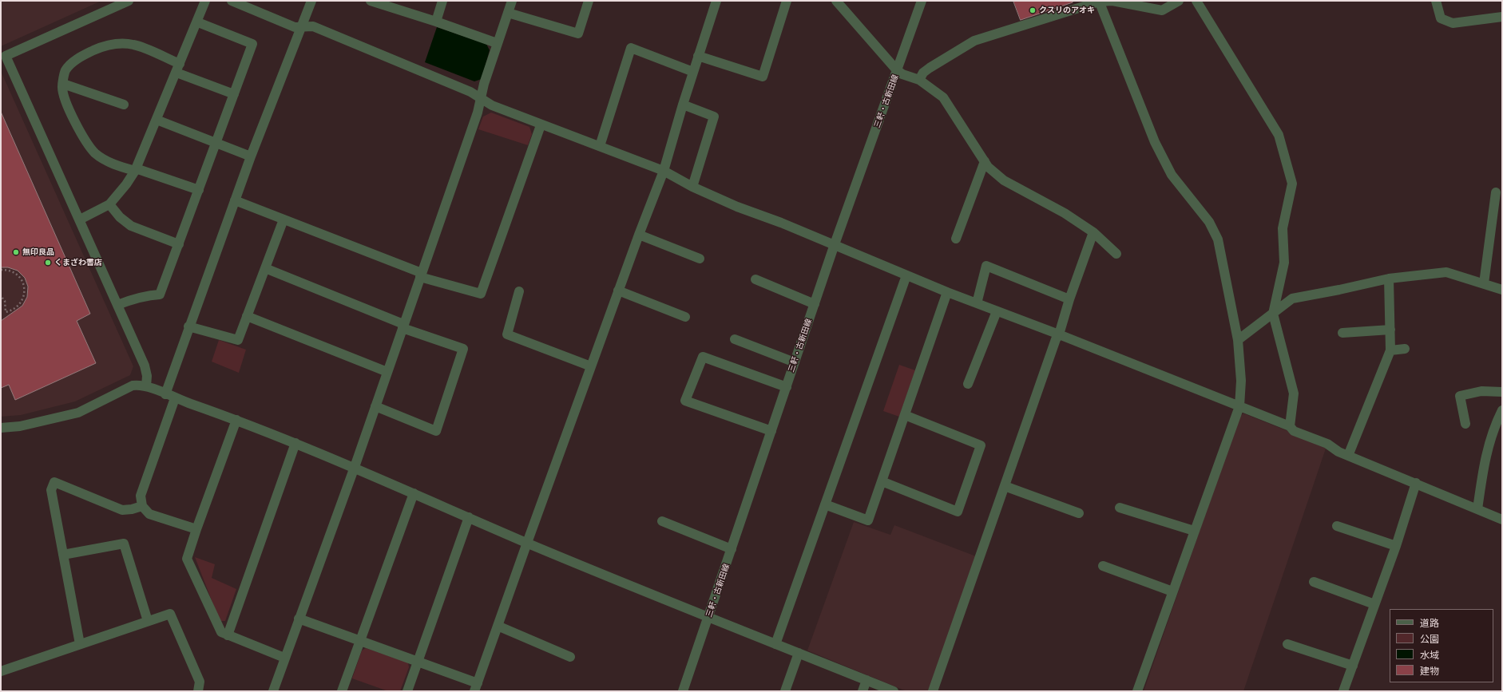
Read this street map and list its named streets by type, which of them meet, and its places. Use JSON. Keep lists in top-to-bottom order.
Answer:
{
  "streets": {
    "street": ["三軒・古新田線"]
  },
  "places": ["クスリのアオキ", "無印良品", "くまざわ書店"],
  "legend": [
    "道路",
    "公園",
    "水域",
    "建物"
  ]
}
